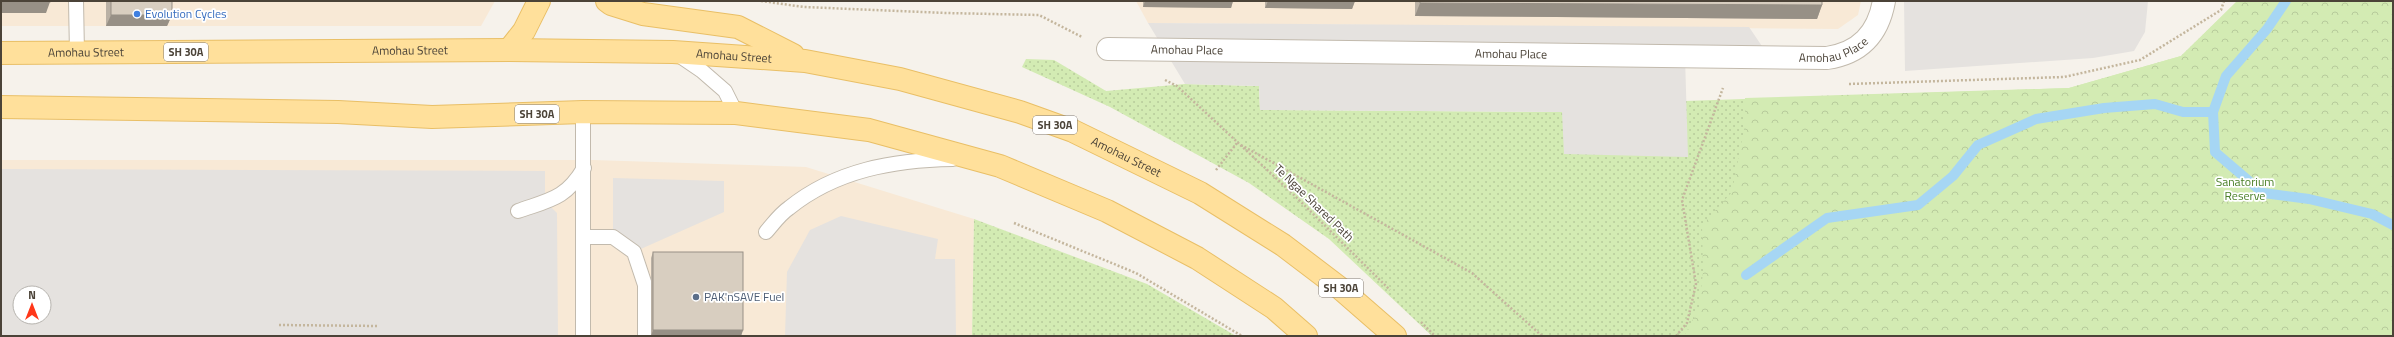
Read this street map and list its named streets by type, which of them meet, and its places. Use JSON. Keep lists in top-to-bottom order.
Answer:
{
  "streets": {
    "main road": ["Amohau Street", "SH 30A"],
    "street": ["Amohau Place"],
    "path": ["Te Ngae Shared Path"]
  },
  "parks": ["Sanatorium Reserve"],
  "places": ["Evolution Cycles", "PAK'nSAVE Fuel"],
  "north": "top"
}
